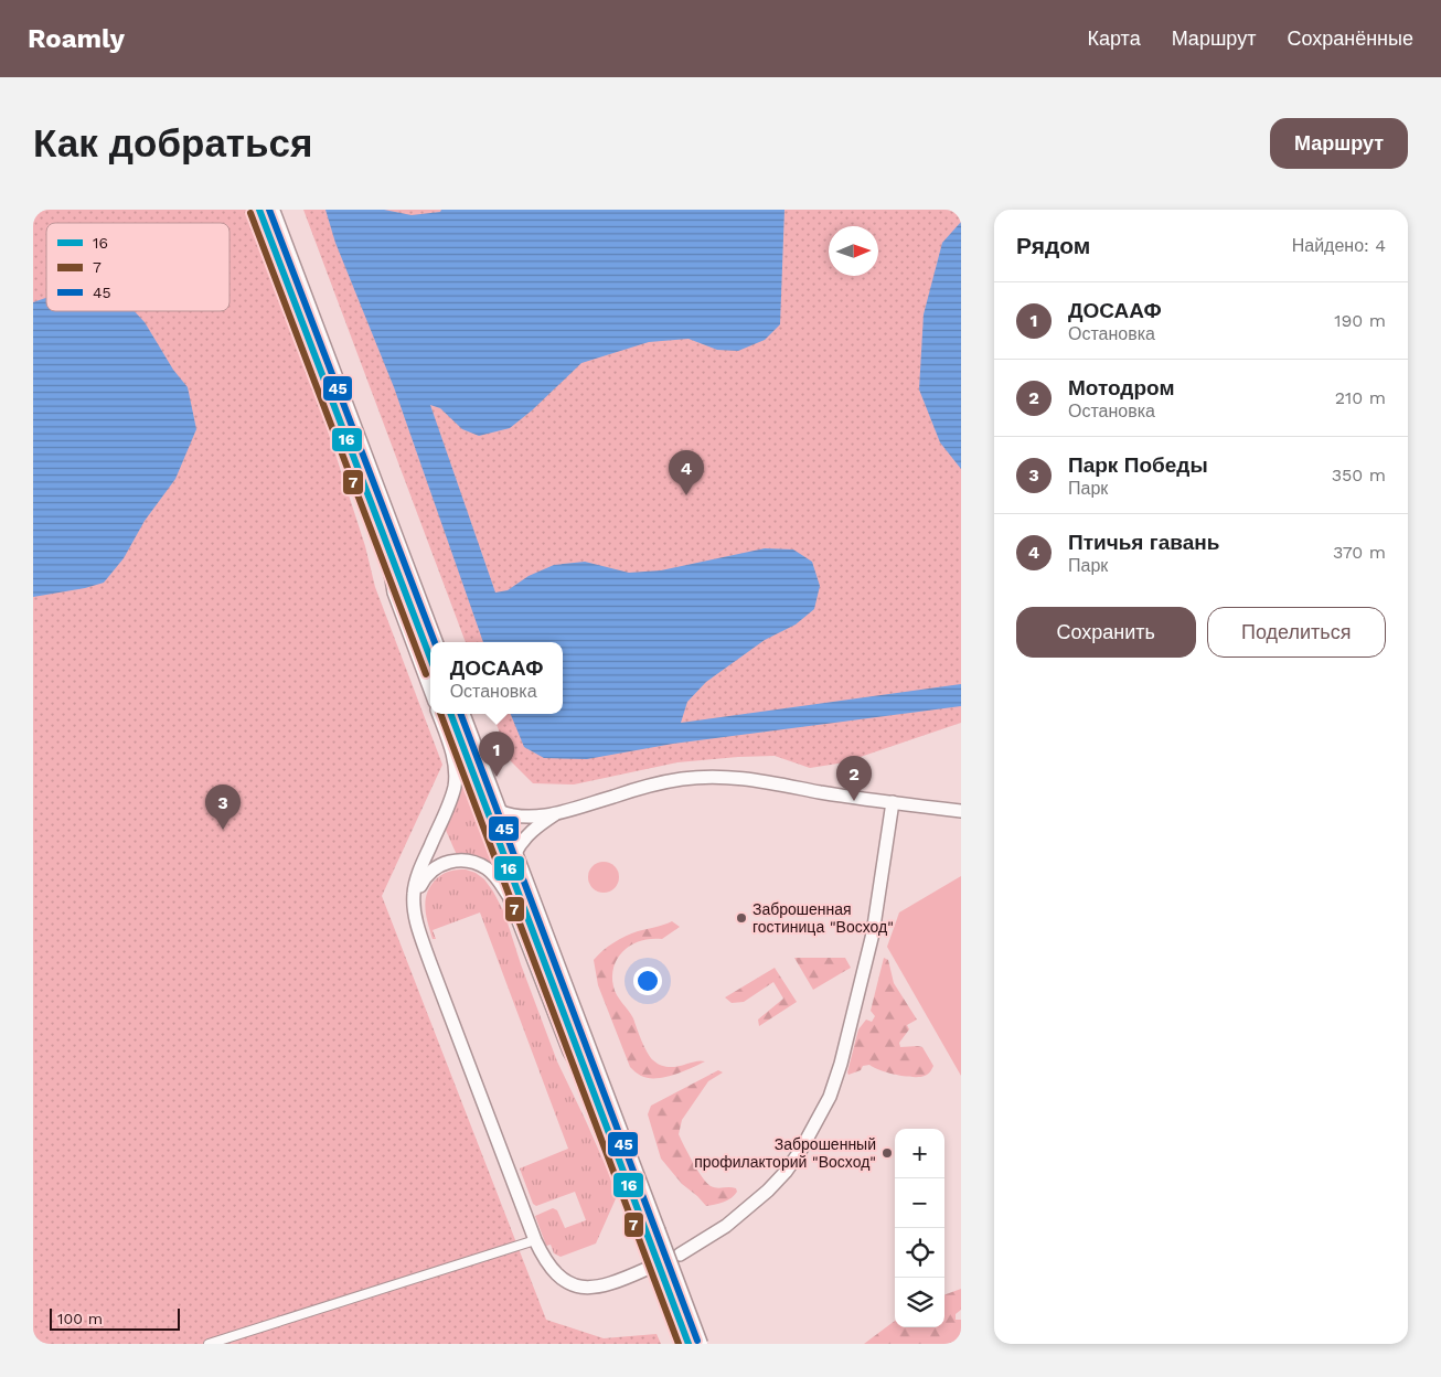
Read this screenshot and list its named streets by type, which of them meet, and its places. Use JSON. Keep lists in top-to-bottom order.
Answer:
{
  "places": ["Заброшенная гостиница \"Восход\"", "Заброшенный профилакторий \"Восход\""],
  "lines": ["transit line 16", "transit line 45", "transit line 7"],
  "legend": ["16", "7", "45"],
  "scale_bar": "100 m",
  "north": "right",
  "page": {
    "header": "Roamly",
    "nav": ["Карта", "Маршрут", "Сохранённые"],
    "buttons": [
      "Маршрут",
      ["Сохранить", "Поделиться"]
    ],
    "title": "Как добраться",
    "heading": ["Рядом", "Найдено: 4"],
    "list": [
      {
        "mark": "1",
        "name": "ДОСААФ",
        "note": "Остановка",
        "value": "190 m"
      },
      {
        "mark": "2",
        "name": "Мотодром",
        "note": "Остановка",
        "value": "210 m"
      },
      {
        "mark": "3",
        "name": "Парк Победы",
        "note": "Парк",
        "value": "350 m"
      },
      {
        "mark": "4",
        "name": "Птичья гавань",
        "note": "Парк",
        "value": "370 m"
      }
    ],
    "pins": [
      "4",
      "1",
      "2",
      "3"
    ],
    "popup": ["ДОСААФ", "Остановка"],
    "map_buttons": ["+", "−"],
    "scale": "100 m"
  }
}
